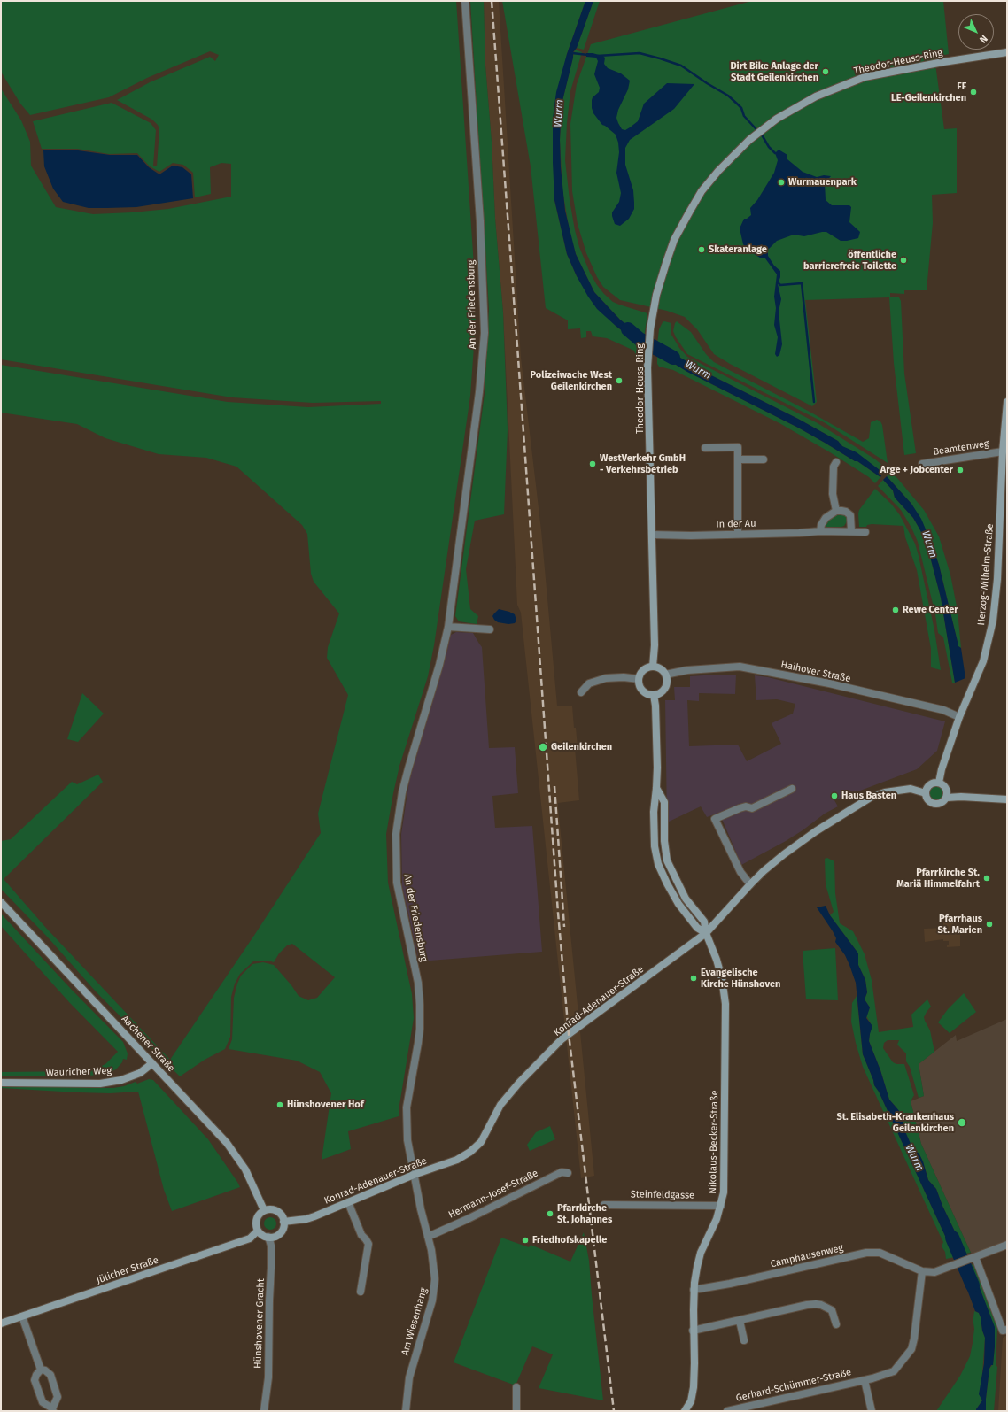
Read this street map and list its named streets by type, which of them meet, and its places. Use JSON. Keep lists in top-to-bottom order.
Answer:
{
  "streets": {
    "main road": [
      "Theodor-Heuss-Ring",
      "Herzog-Wilhelm-Straße",
      "Konrad-Adenauer-Straße",
      "Aachener Straße",
      "Wauricher Weg",
      "Nikolaus-Becker-Straße",
      "Jülicher Straße"
    ],
    "street": [
      "An der Friedensburg",
      "Beamtenweg",
      "In der Au",
      "Haihover Straße",
      "Hermann-Josef-Straße",
      "Steinfeldgasse",
      "Camphausenweg",
      "Am Wiesenhang",
      "Hünshovener Gracht",
      "Gerhard-Schümmer-Straße"
    ]
  },
  "crossings": [
    ["Theodor-Heuss-Ring", "In der Au"],
    ["Theodor-Heuss-Ring", "Haihover Straße"],
    ["An der Friedensburg", "Konrad-Adenauer-Straße"],
    ["An der Friedensburg", "Am Wiesenhang"],
    ["Beamtenweg", "Herzog-Wilhelm-Straße"],
    ["Herzog-Wilhelm-Straße", "Haihover Straße"],
    ["Herzog-Wilhelm-Straße", "Konrad-Adenauer-Straße"],
    ["Konrad-Adenauer-Straße", "Aachener Straße"],
    ["Konrad-Adenauer-Straße", "Nikolaus-Becker-Straße"],
    ["Konrad-Adenauer-Straße", "Jülicher Straße"],
    ["Konrad-Adenauer-Straße", "Am Wiesenhang"],
    ["Konrad-Adenauer-Straße", "Hünshovener Gracht"],
    ["Aachener Straße", "Wauricher Weg"],
    ["Aachener Straße", "Jülicher Straße"],
    ["Aachener Straße", "Hünshovener Gracht"],
    ["Nikolaus-Becker-Straße", "Steinfeldgasse"],
    ["Nikolaus-Becker-Straße", "Camphausenweg"],
    ["Hermann-Josef-Straße", "Am Wiesenhang"],
    ["Camphausenweg", "Gerhard-Schümmer-Straße"],
    ["Jülicher Straße", "Hünshovener Gracht"]
  ],
  "water": ["Wurm"],
  "places": [
    "Dirt Bike Anlage der Stadt Geilenkirchen",
    "FF LE-Geilenkirchen",
    "Wurmauenpark",
    "Skateranlage",
    "öffentliche barrierefreie Toilette",
    "Polizeiwache West Geilenkirchen",
    "WestVerkehr GmbH - Verkehrsbetrieb",
    "Arge + Jobcenter",
    "Rewe Center",
    "Geilenkirchen",
    "Haus Basten",
    "Pfarrkirche St. Mariä Himmelfahrt",
    "Pfarrhaus St. Marien",
    "Evangelische Kirche Hünshoven",
    "Hünshovener Hof",
    "St. Elisabeth-Krankenhaus Geilenkirchen",
    "Pfarrkirche St. Johannes",
    "Friedhofskapelle"
  ],
  "north": "bottom right"
}
